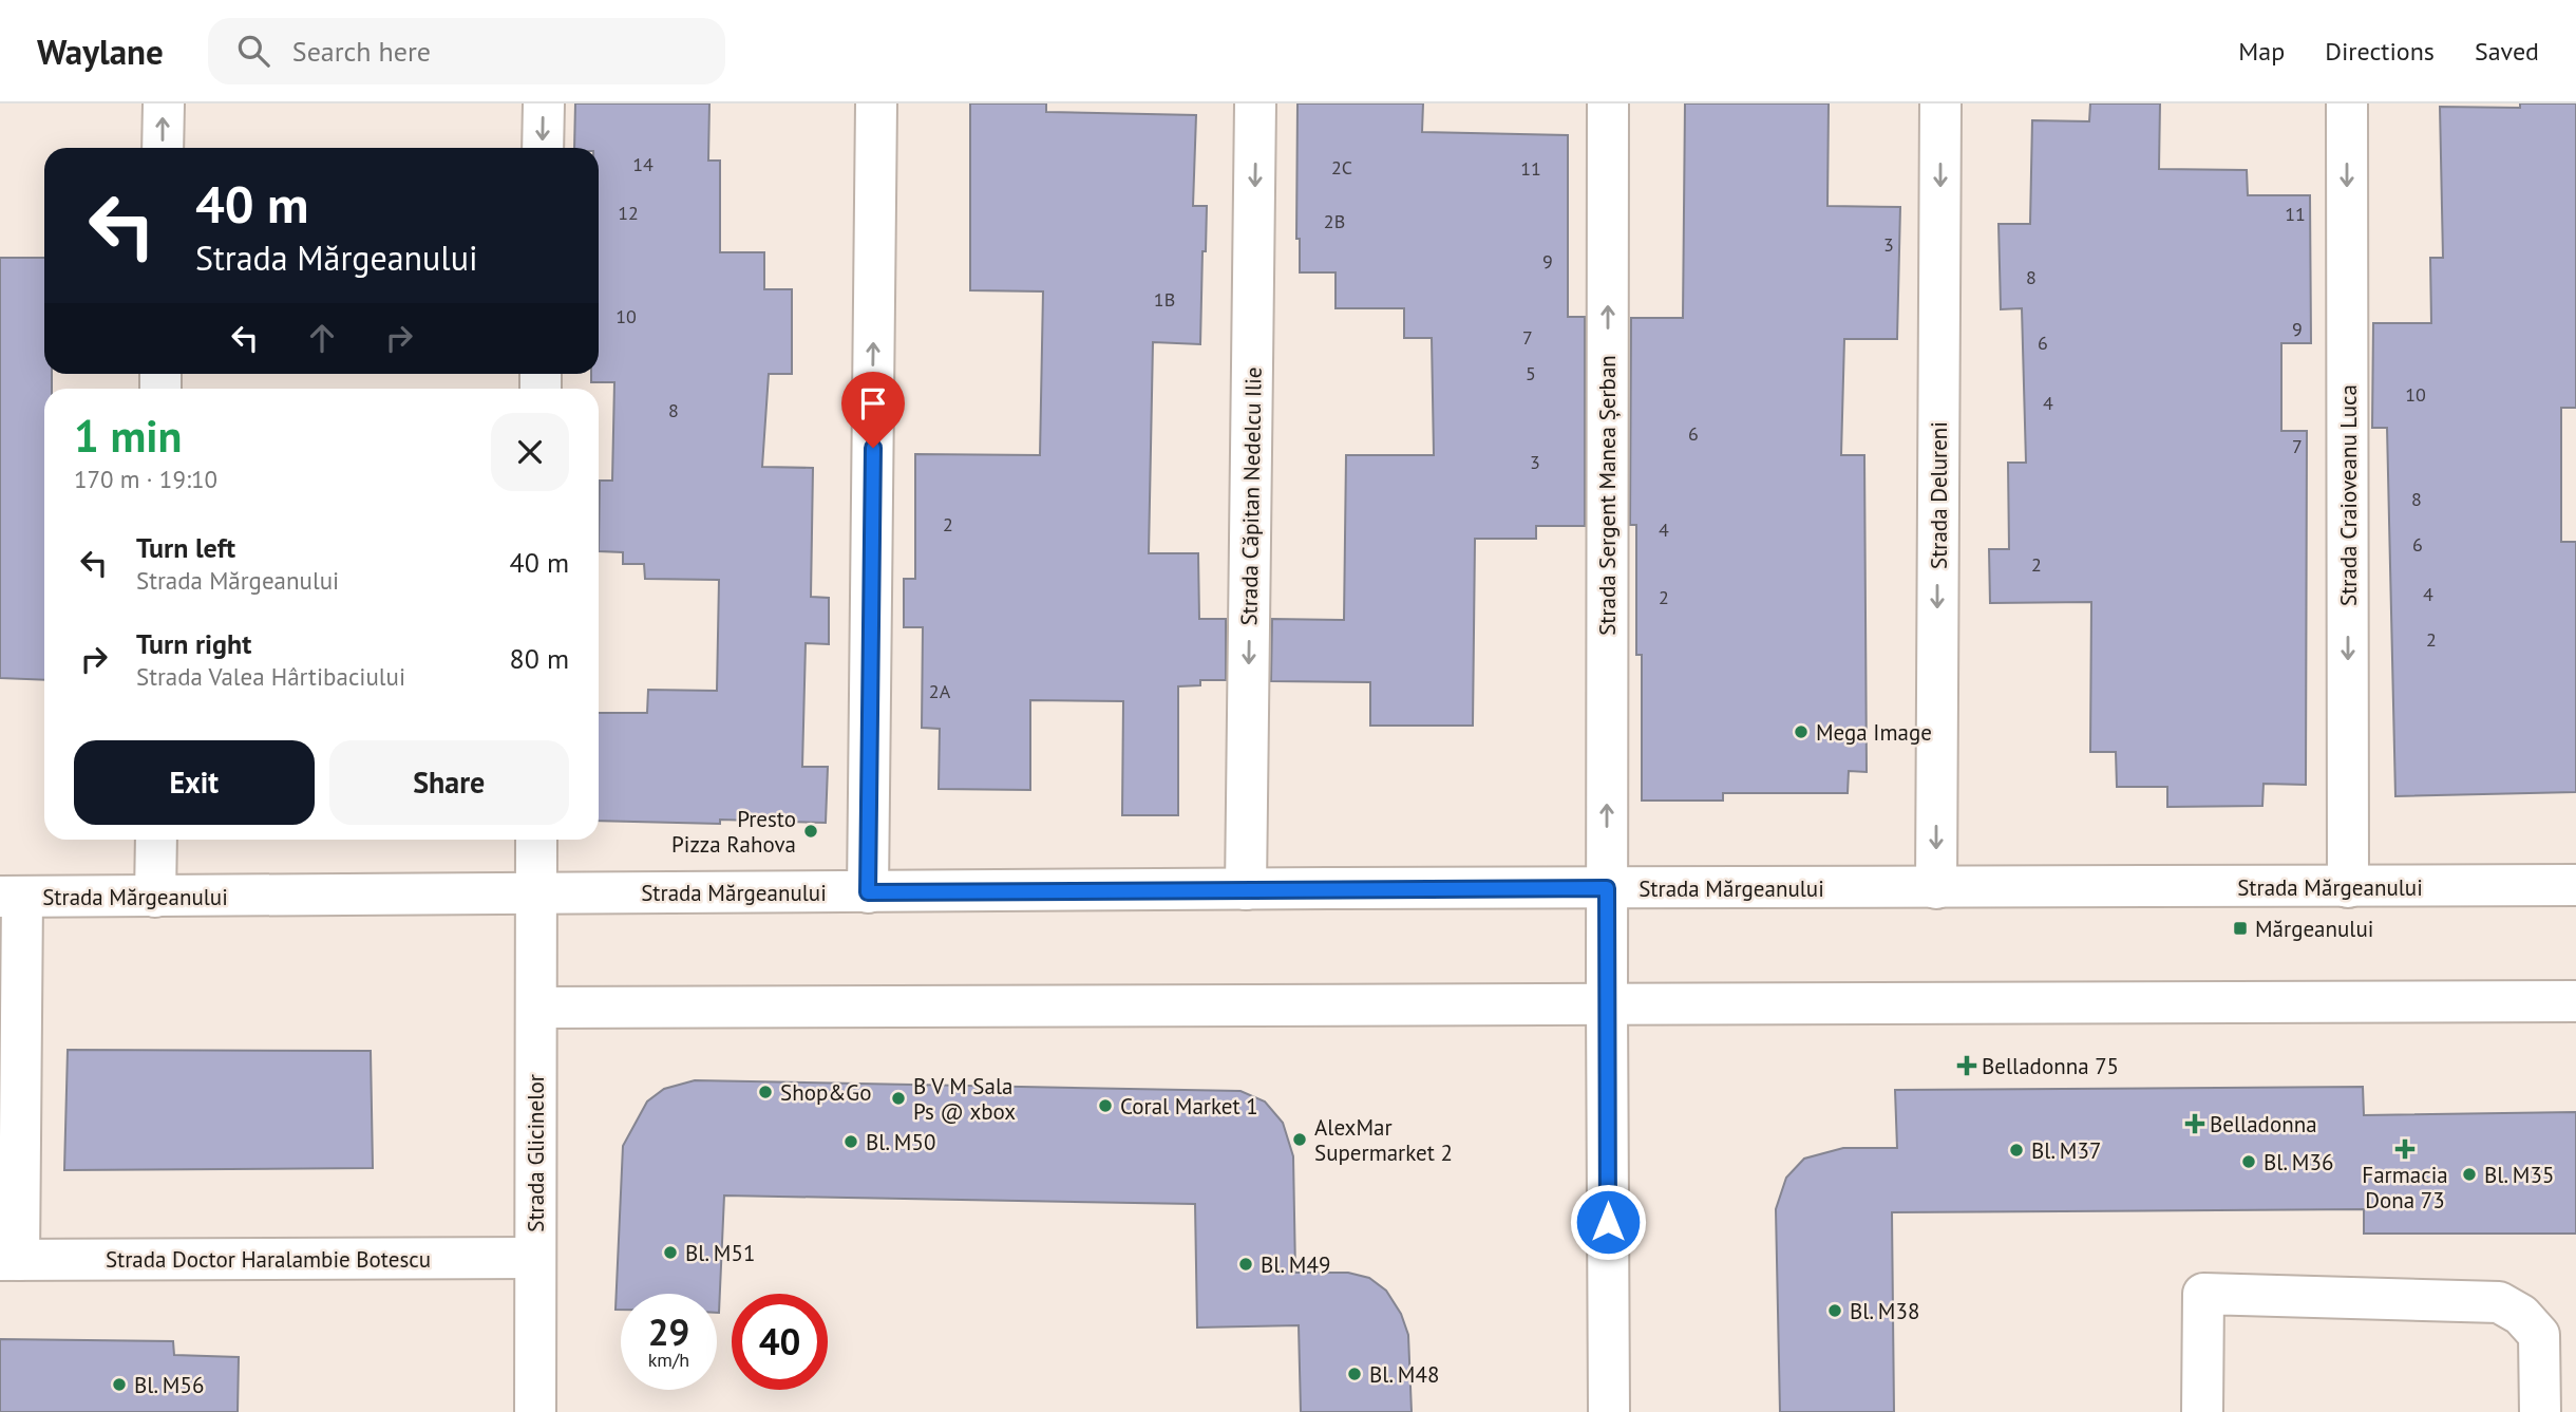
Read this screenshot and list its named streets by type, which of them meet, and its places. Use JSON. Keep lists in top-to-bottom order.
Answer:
{
  "streets": {
    "street": [
      "Strada Sergent Manea Șerban",
      "Strada Delureni",
      "Strada Craioveanu Luca",
      "Strada Căpitan Nedelcu Ilie",
      "Strada Mărgeanului",
      "Strada Glicinelor",
      "Strada Doctor Haralambie Botescu"
    ]
  },
  "crossings": [
    ["Strada Sergent Manea Șerban", "Strada Mărgeanului"],
    ["Strada Delureni", "Strada Mărgeanului"],
    ["Strada Craioveanu Luca", "Strada Mărgeanului"],
    ["Strada Căpitan Nedelcu Ilie", "Strada Mărgeanului"],
    ["Strada Mărgeanului", "Strada Glicinelor"],
    ["Strada Glicinelor", "Strada Doctor Haralambie Botescu"]
  ],
  "one_way": [
    "Strada Sergent Manea Șerban",
    "Strada Delureni",
    "Strada Craioveanu Luca",
    "Strada Căpitan Nedelcu Ilie"
  ],
  "places": {
    "other": [
      "Mega Image",
      "Presto Pizza Rahova",
      "Shop&Go",
      "B V M Sala Ps @ xbox",
      "Coral Market 1",
      "AlexMar Supermarket 2",
      "Bl. M50",
      "Bl. M37",
      "Bl. M36",
      "Bl. M35",
      "Bl. M51",
      "Bl. M49",
      "Bl. M38",
      "Bl. M48",
      "Bl. M56"
    ],
    "transit": ["Mărgeanului"],
    "health": ["Belladonna 75", "Belladonna", "Farmacia Dona 73"]
  },
  "house_numbers": [
    "14",
    "2C",
    "11",
    "12",
    "11",
    "2B",
    "3",
    "9",
    "8",
    "1B",
    "10",
    "9",
    "7",
    "6",
    "5",
    "10",
    "4",
    "8",
    "6",
    "7",
    "3",
    "8",
    "2",
    "4",
    "6",
    "2",
    "4",
    "2",
    "2",
    "2A"
  ],
  "page": {
    "header": "Waylane",
    "search": "Search here",
    "nav": ["Map", "Directions", "Saved"],
    "turn": ["40 m", "Strada Mărgeanului"],
    "heading": ["1 min", "170 m · 19:10"],
    "list": [
      {
        "name": "Turn left",
        "note": "Strada Mărgeanului",
        "value": "40 m"
      },
      {
        "name": "Turn right",
        "note": "Strada Valea Hârtibaciului",
        "value": "80 m"
      }
    ],
    "buttons": ["Exit", "Share"],
    "speed": "29 km/h",
    "limit": "40"
  }
}
